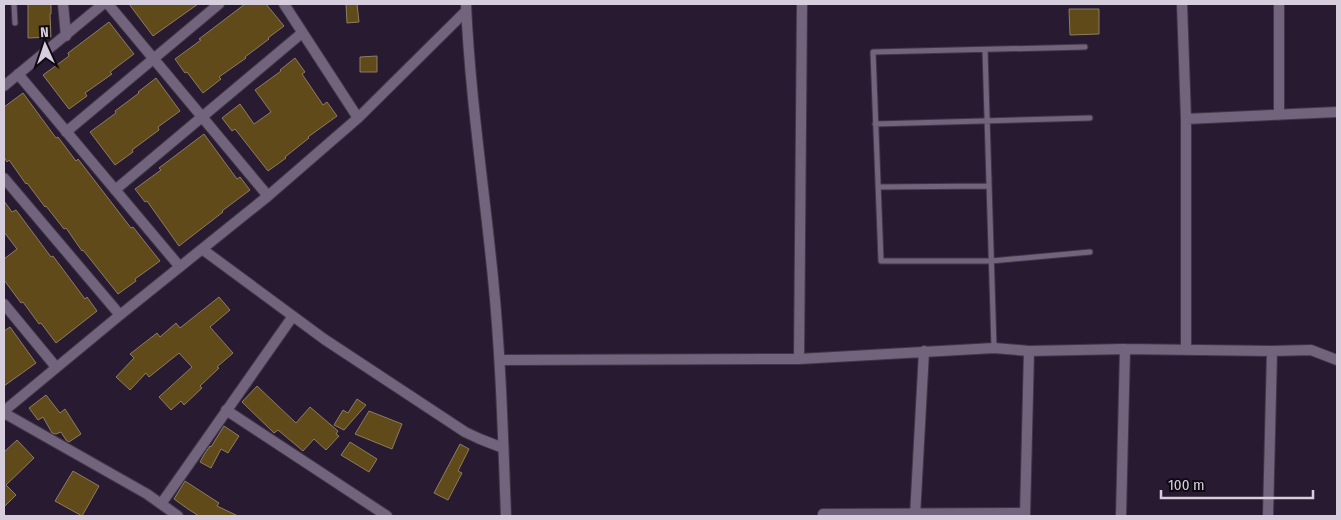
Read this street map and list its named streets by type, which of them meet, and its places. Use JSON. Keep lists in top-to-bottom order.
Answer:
{
  "scale_bar": "100 m",
  "north": "top"
}
